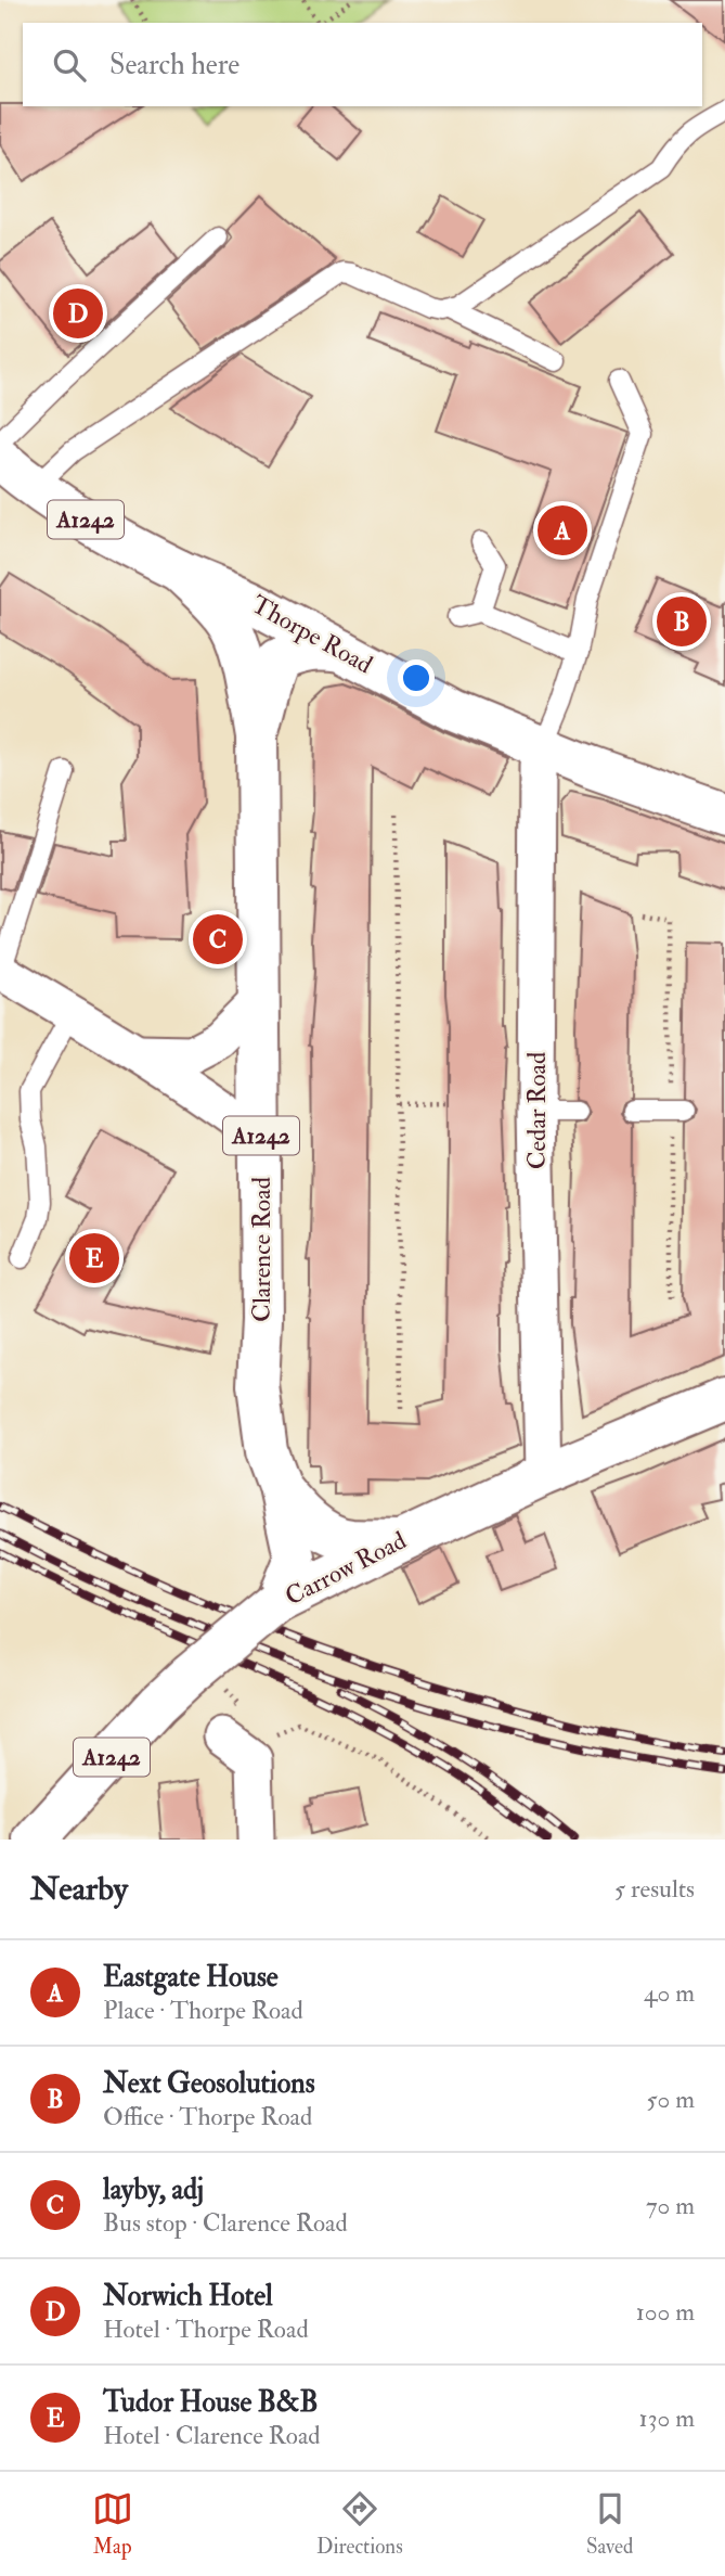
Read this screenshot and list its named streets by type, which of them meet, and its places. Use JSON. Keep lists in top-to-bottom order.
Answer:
{
  "streets": {
    "main road": [
      "A1242",
      "Thorpe Road",
      "Clarence Road",
      "Carrow Road"
    ],
    "street": ["Cedar Road"]
  },
  "crossings": [
    ["Thorpe Road", "Cedar Road"],
    ["Thorpe Road", "Clarence Road"],
    ["Cedar Road", "Carrow Road"],
    ["Clarence Road", "Carrow Road"]
  ],
  "page": {
    "search": "Search here",
    "pins": [
      "D",
      "A",
      "B",
      "C",
      "E"
    ],
    "heading": ["Nearby", "5 results"],
    "list": [
      {
        "mark": "A",
        "name": "Eastgate House",
        "note": "Place · Thorpe Road",
        "value": "40 m"
      },
      {
        "mark": "B",
        "name": "Next Geosolutions",
        "note": "Office · Thorpe Road",
        "value": "50 m"
      },
      {
        "mark": "C",
        "name": "layby, adj",
        "note": "Bus stop · Clarence Road",
        "value": "70 m"
      },
      {
        "mark": "D",
        "name": "Norwich Hotel",
        "note": "Hotel · Thorpe Road",
        "value": "100 m"
      },
      {
        "mark": "E",
        "name": "Tudor House B&B",
        "note": "Hotel · Clarence Road",
        "value": "130 m"
      }
    ],
    "nav": ["Map", "Directions", "Saved"]
  }
}
